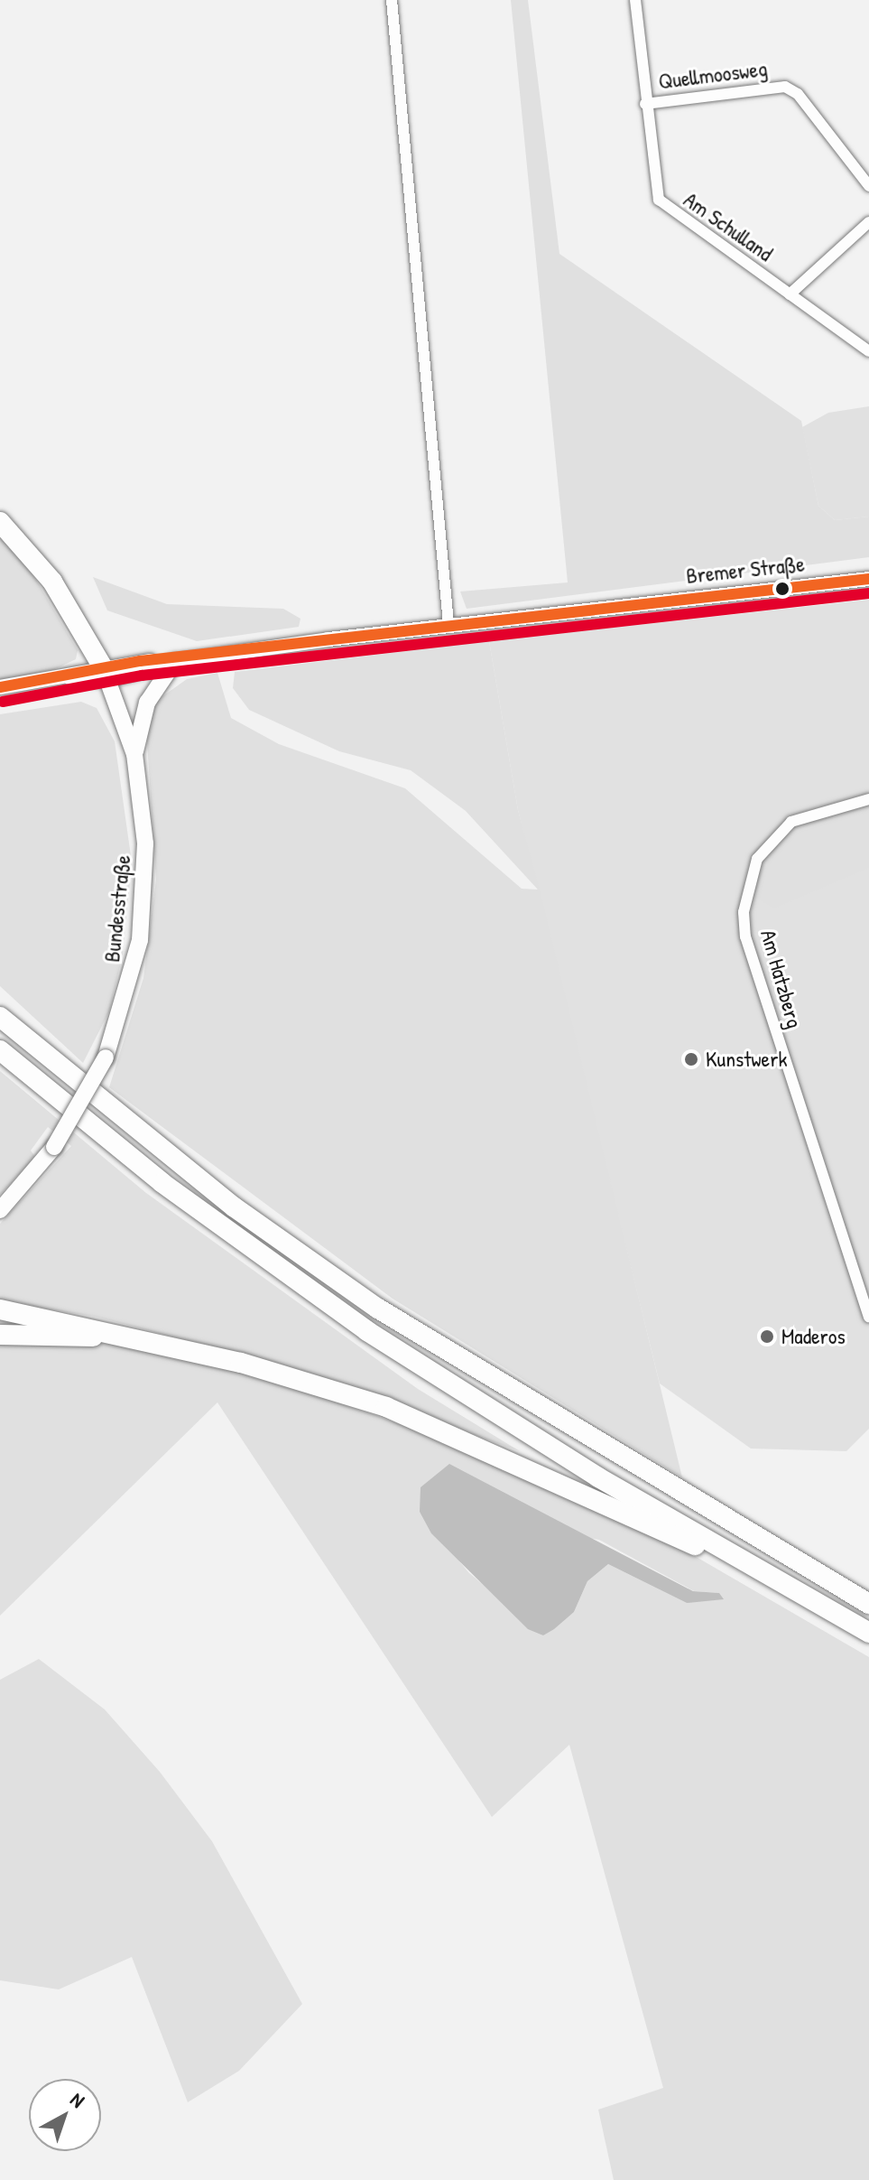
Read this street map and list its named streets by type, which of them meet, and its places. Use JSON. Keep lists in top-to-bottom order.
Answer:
{
  "streets": {
    "main road": ["Bremer Straße", "Bundesstraße"],
    "street": ["Quellmoosweg", "Am Schulland", "Am Hatzberg"]
  },
  "crossings": [
    ["Quellmoosweg", "Am Schulland"],
    ["Bremer Straße", "Bundesstraße"]
  ],
  "places": ["Kunstwerk", "Maderos"],
  "north": "top right"
}
